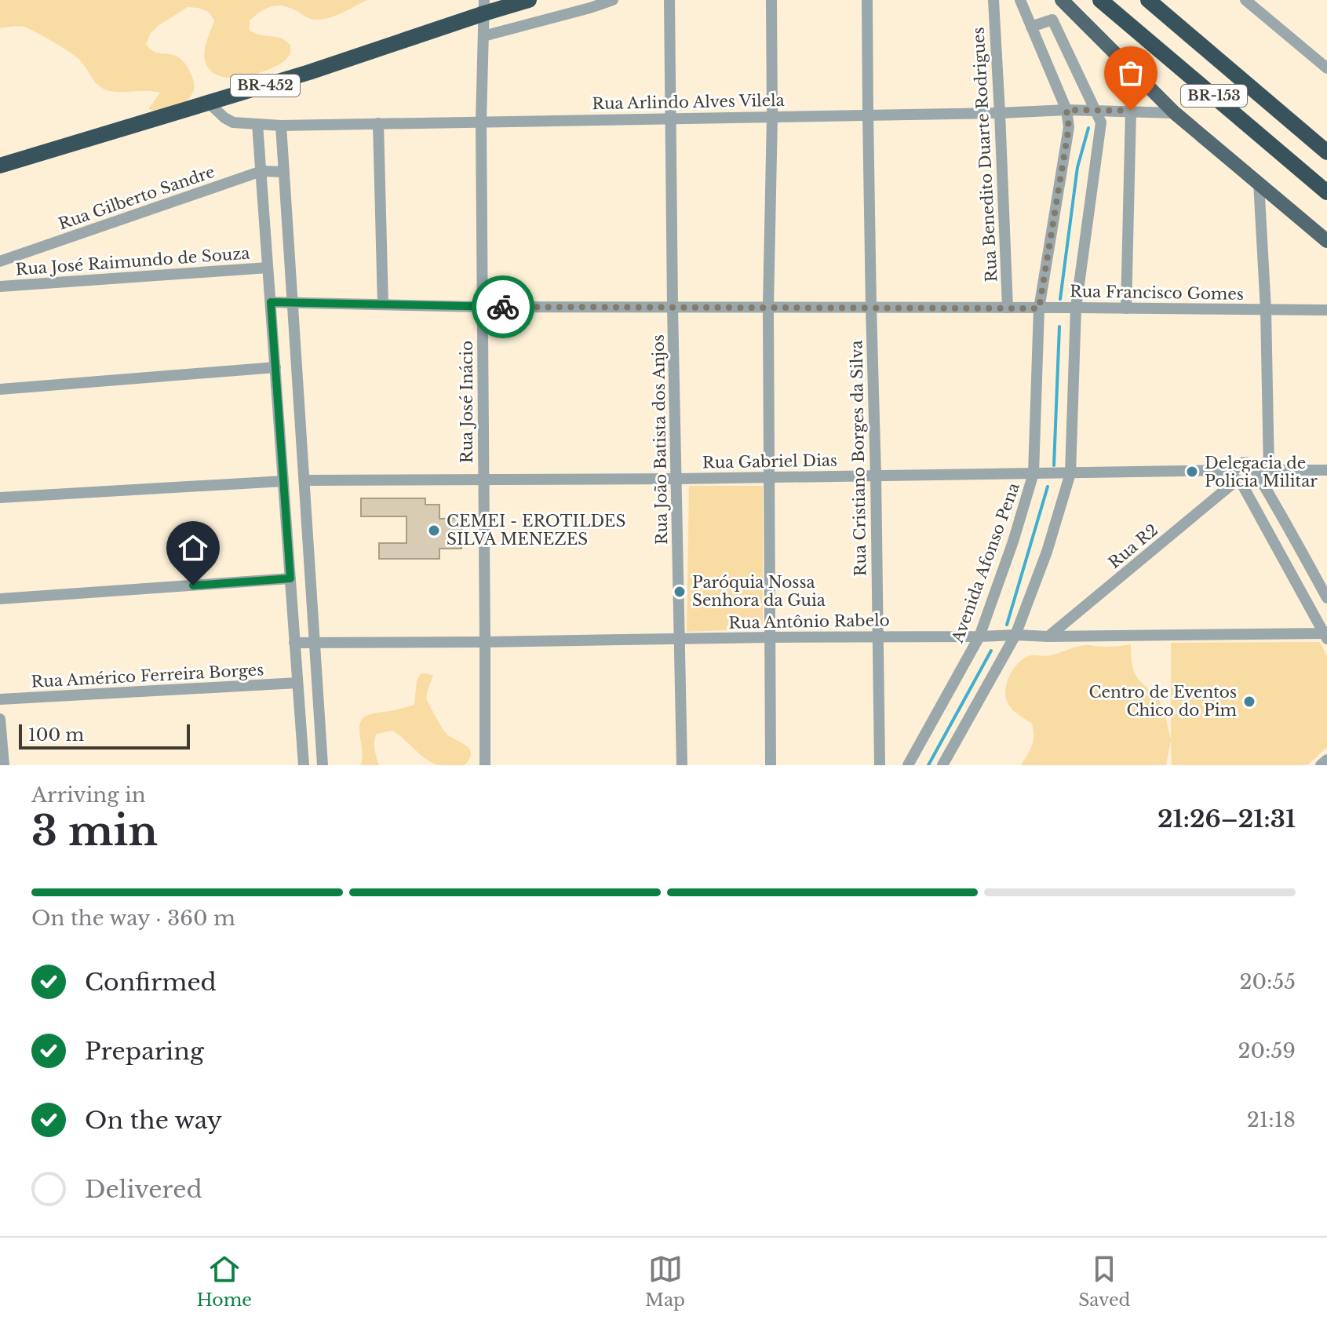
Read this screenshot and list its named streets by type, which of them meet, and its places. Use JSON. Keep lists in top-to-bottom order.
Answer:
{
  "streets": {
    "highway": ["BR-452", "BR-153"],
    "street": [
      "Rua Arlindo Alves Vilela",
      "Rua Benedito Duarte Rodrigues",
      "Rua Gilberto Sandre",
      "Rua José Raimundo de Souza",
      "Rua Francisco Gomes",
      "Rua José Inácio",
      "Rua João Batista dos Anjos",
      "Rua Cristiano Borges da Silva",
      "Rua Gabriel Dias",
      "Rua R2",
      "Avenida Afonso Pena",
      "Rua Antônio Rabelo",
      "Rua Américo Ferreira Borges"
    ]
  },
  "crossings": [
    ["BR-452", "Rua Arlindo Alves Vilela"],
    ["BR-452", "Rua José Inácio"],
    ["Rua Arlindo Alves Vilela", "Rua Benedito Duarte Rodrigues"],
    ["Rua Arlindo Alves Vilela", "Rua José Inácio"],
    ["Rua Arlindo Alves Vilela", "Rua João Batista dos Anjos"],
    ["Rua Arlindo Alves Vilela", "Rua Cristiano Borges da Silva"],
    ["Rua Arlindo Alves Vilela", "Avenida Afonso Pena"],
    ["Rua Benedito Duarte Rodrigues", "Rua Francisco Gomes"],
    ["Rua Francisco Gomes", "Rua José Inácio"],
    ["Rua Francisco Gomes", "Rua João Batista dos Anjos"],
    ["Rua Francisco Gomes", "Rua Cristiano Borges da Silva"],
    ["Rua Francisco Gomes", "Avenida Afonso Pena"],
    ["Rua José Inácio", "Rua Gabriel Dias"],
    ["Rua José Inácio", "Rua Antônio Rabelo"],
    ["Rua João Batista dos Anjos", "Rua Gabriel Dias"],
    ["Rua João Batista dos Anjos", "Rua Antônio Rabelo"],
    ["Rua Cristiano Borges da Silva", "Rua Gabriel Dias"],
    ["Rua Cristiano Borges da Silva", "Rua Antônio Rabelo"],
    ["Rua Gabriel Dias", "Rua R2"],
    ["Rua Gabriel Dias", "Avenida Afonso Pena"],
    ["Rua R2", "Rua Antônio Rabelo"],
    ["Avenida Afonso Pena", "Rua Antônio Rabelo"]
  ],
  "places": [
    "Delegacia de Policia Militar",
    "CEMEI - EROTILDES SILVA MENEZES",
    "Paróquia Nossa Senhora da Guia",
    "Centro de Eventos Chico do Pim"
  ],
  "scale_bar": "100 m",
  "page": {
    "scale": "100 m",
    "heading": ["3 min", "Arriving in", "21:26–21:31"],
    "bar": "On the way · 360 m",
    "list": [
      ["Confirmed", "20:55"],
      ["Preparing", "20:59"],
      ["On the way", "21:18"],
      "Delivered"
    ],
    "tabs": ["Home", "Map", "Saved"]
  }
}
